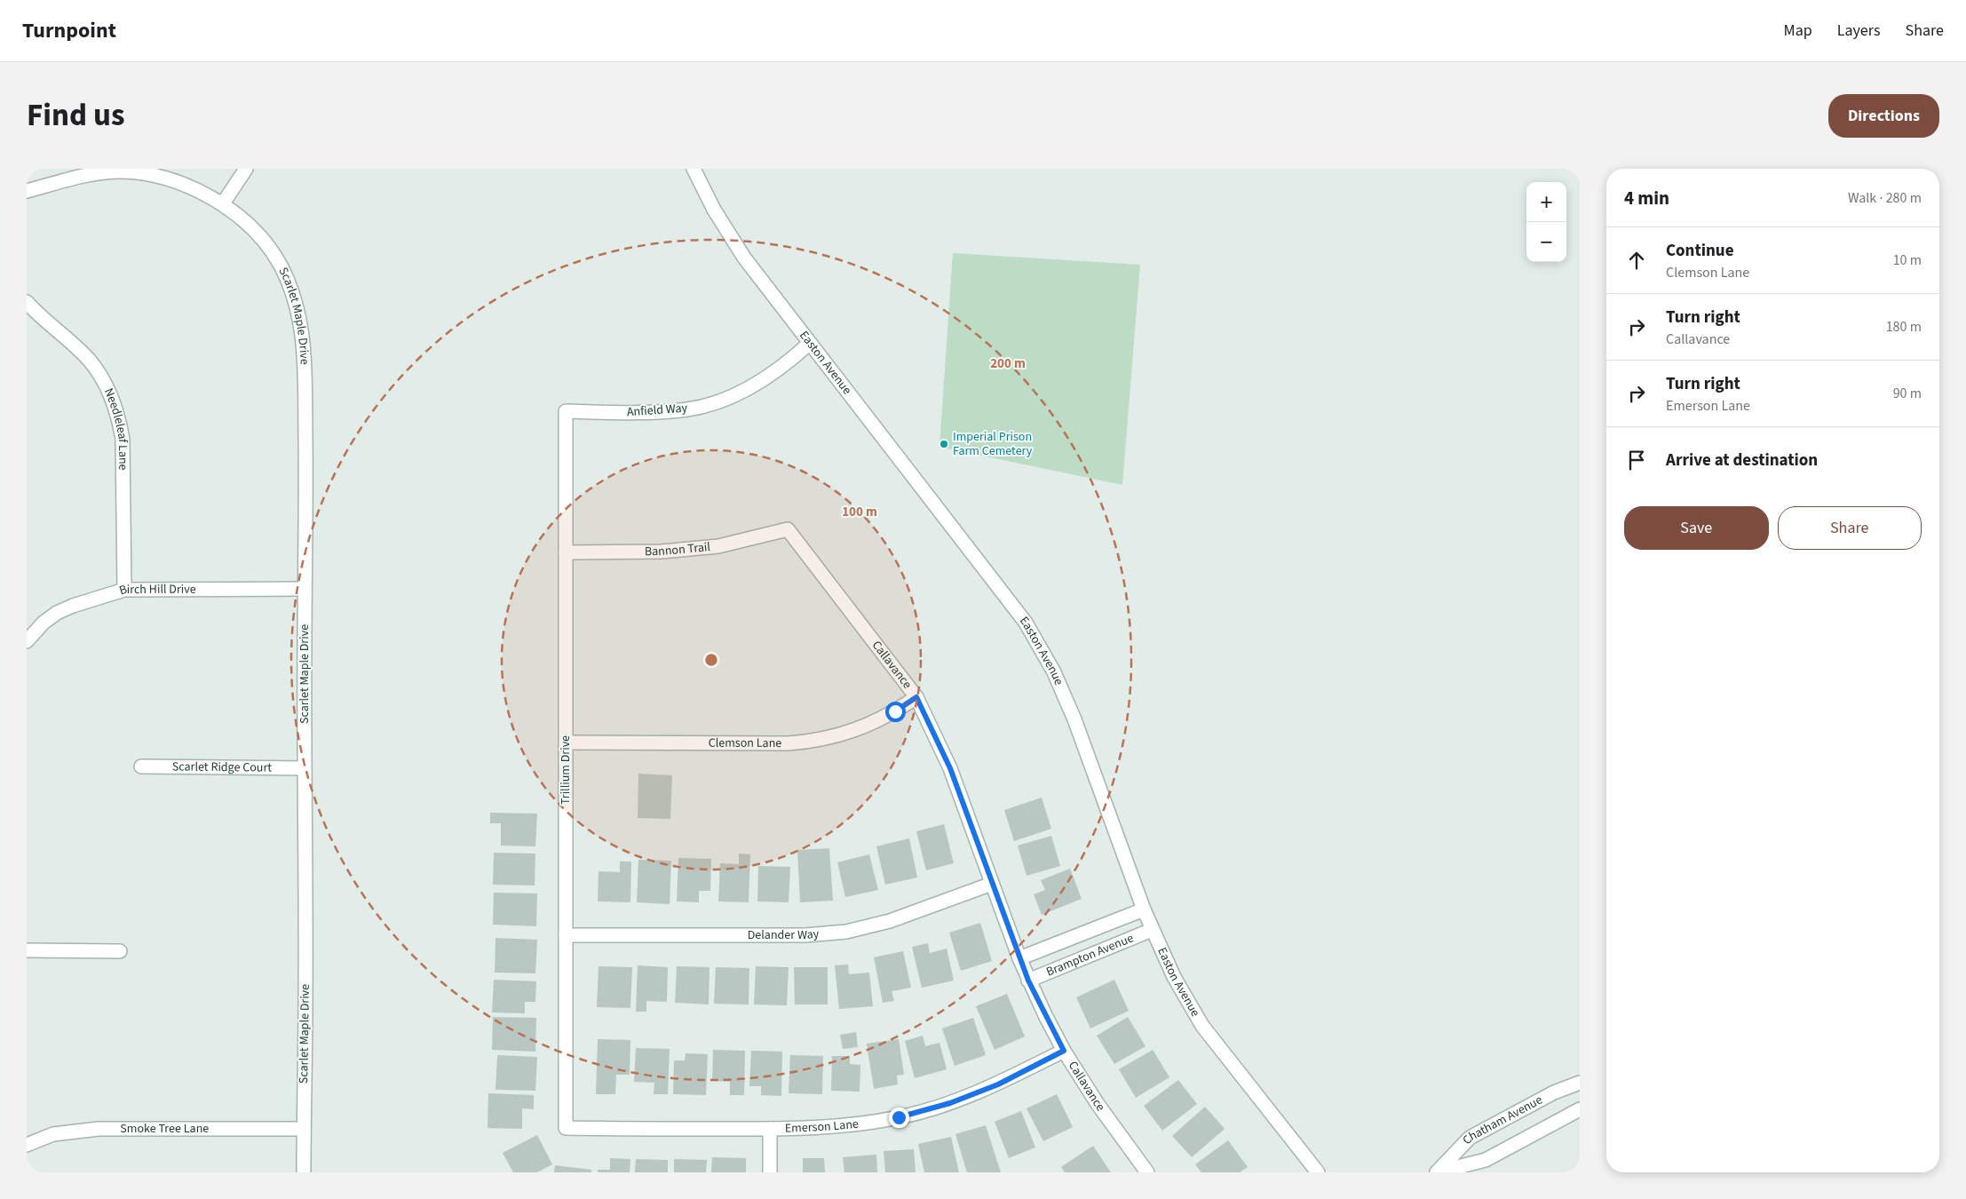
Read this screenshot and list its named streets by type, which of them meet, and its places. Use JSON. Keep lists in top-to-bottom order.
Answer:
{
  "streets": {
    "street": [
      "Scarlet Maple Drive",
      "Easton Avenue",
      "Anfield Way",
      "Needleleaf Lane",
      "Bannon Trail",
      "Birch Hill Drive",
      "Callavance",
      "Clemson Lane",
      "Scarlet Ridge Court",
      "Trillium Drive",
      "Delander Way",
      "Brampton Avenue",
      "Chatham Avenue",
      "Emerson Lane",
      "Smoke Tree Lane"
    ]
  },
  "crossings": [
    ["Scarlet Maple Drive", "Birch Hill Drive"],
    ["Scarlet Maple Drive", "Scarlet Ridge Court"],
    ["Scarlet Maple Drive", "Smoke Tree Lane"],
    ["Easton Avenue", "Anfield Way"],
    ["Easton Avenue", "Brampton Avenue"],
    ["Anfield Way", "Trillium Drive"],
    ["Needleleaf Lane", "Birch Hill Drive"],
    ["Bannon Trail", "Callavance"],
    ["Bannon Trail", "Trillium Drive"],
    ["Callavance", "Clemson Lane"],
    ["Callavance", "Delander Way"],
    ["Callavance", "Brampton Avenue"],
    ["Callavance", "Emerson Lane"],
    ["Clemson Lane", "Trillium Drive"],
    ["Trillium Drive", "Delander Way"],
    ["Trillium Drive", "Emerson Lane"]
  ],
  "places": ["Imperial Prison Farm Cemetery"],
  "page": {
    "header": "Turnpoint",
    "nav": ["Map", "Layers", "Share"],
    "title": "Find us",
    "buttons": [
      "Directions",
      ["Save", "Share"]
    ],
    "heading": ["4 min", "Walk · 280 m"],
    "map_buttons": ["+", "−"],
    "list": [
      ["Continue", "Clemson Lane", "10 m"],
      ["Turn right", "Callavance", "180 m"],
      ["Turn right", "Emerson Lane", "90 m"],
      "Arrive at destination"
    ]
  },
  "rings": ["200 m", "100 m"]
}
